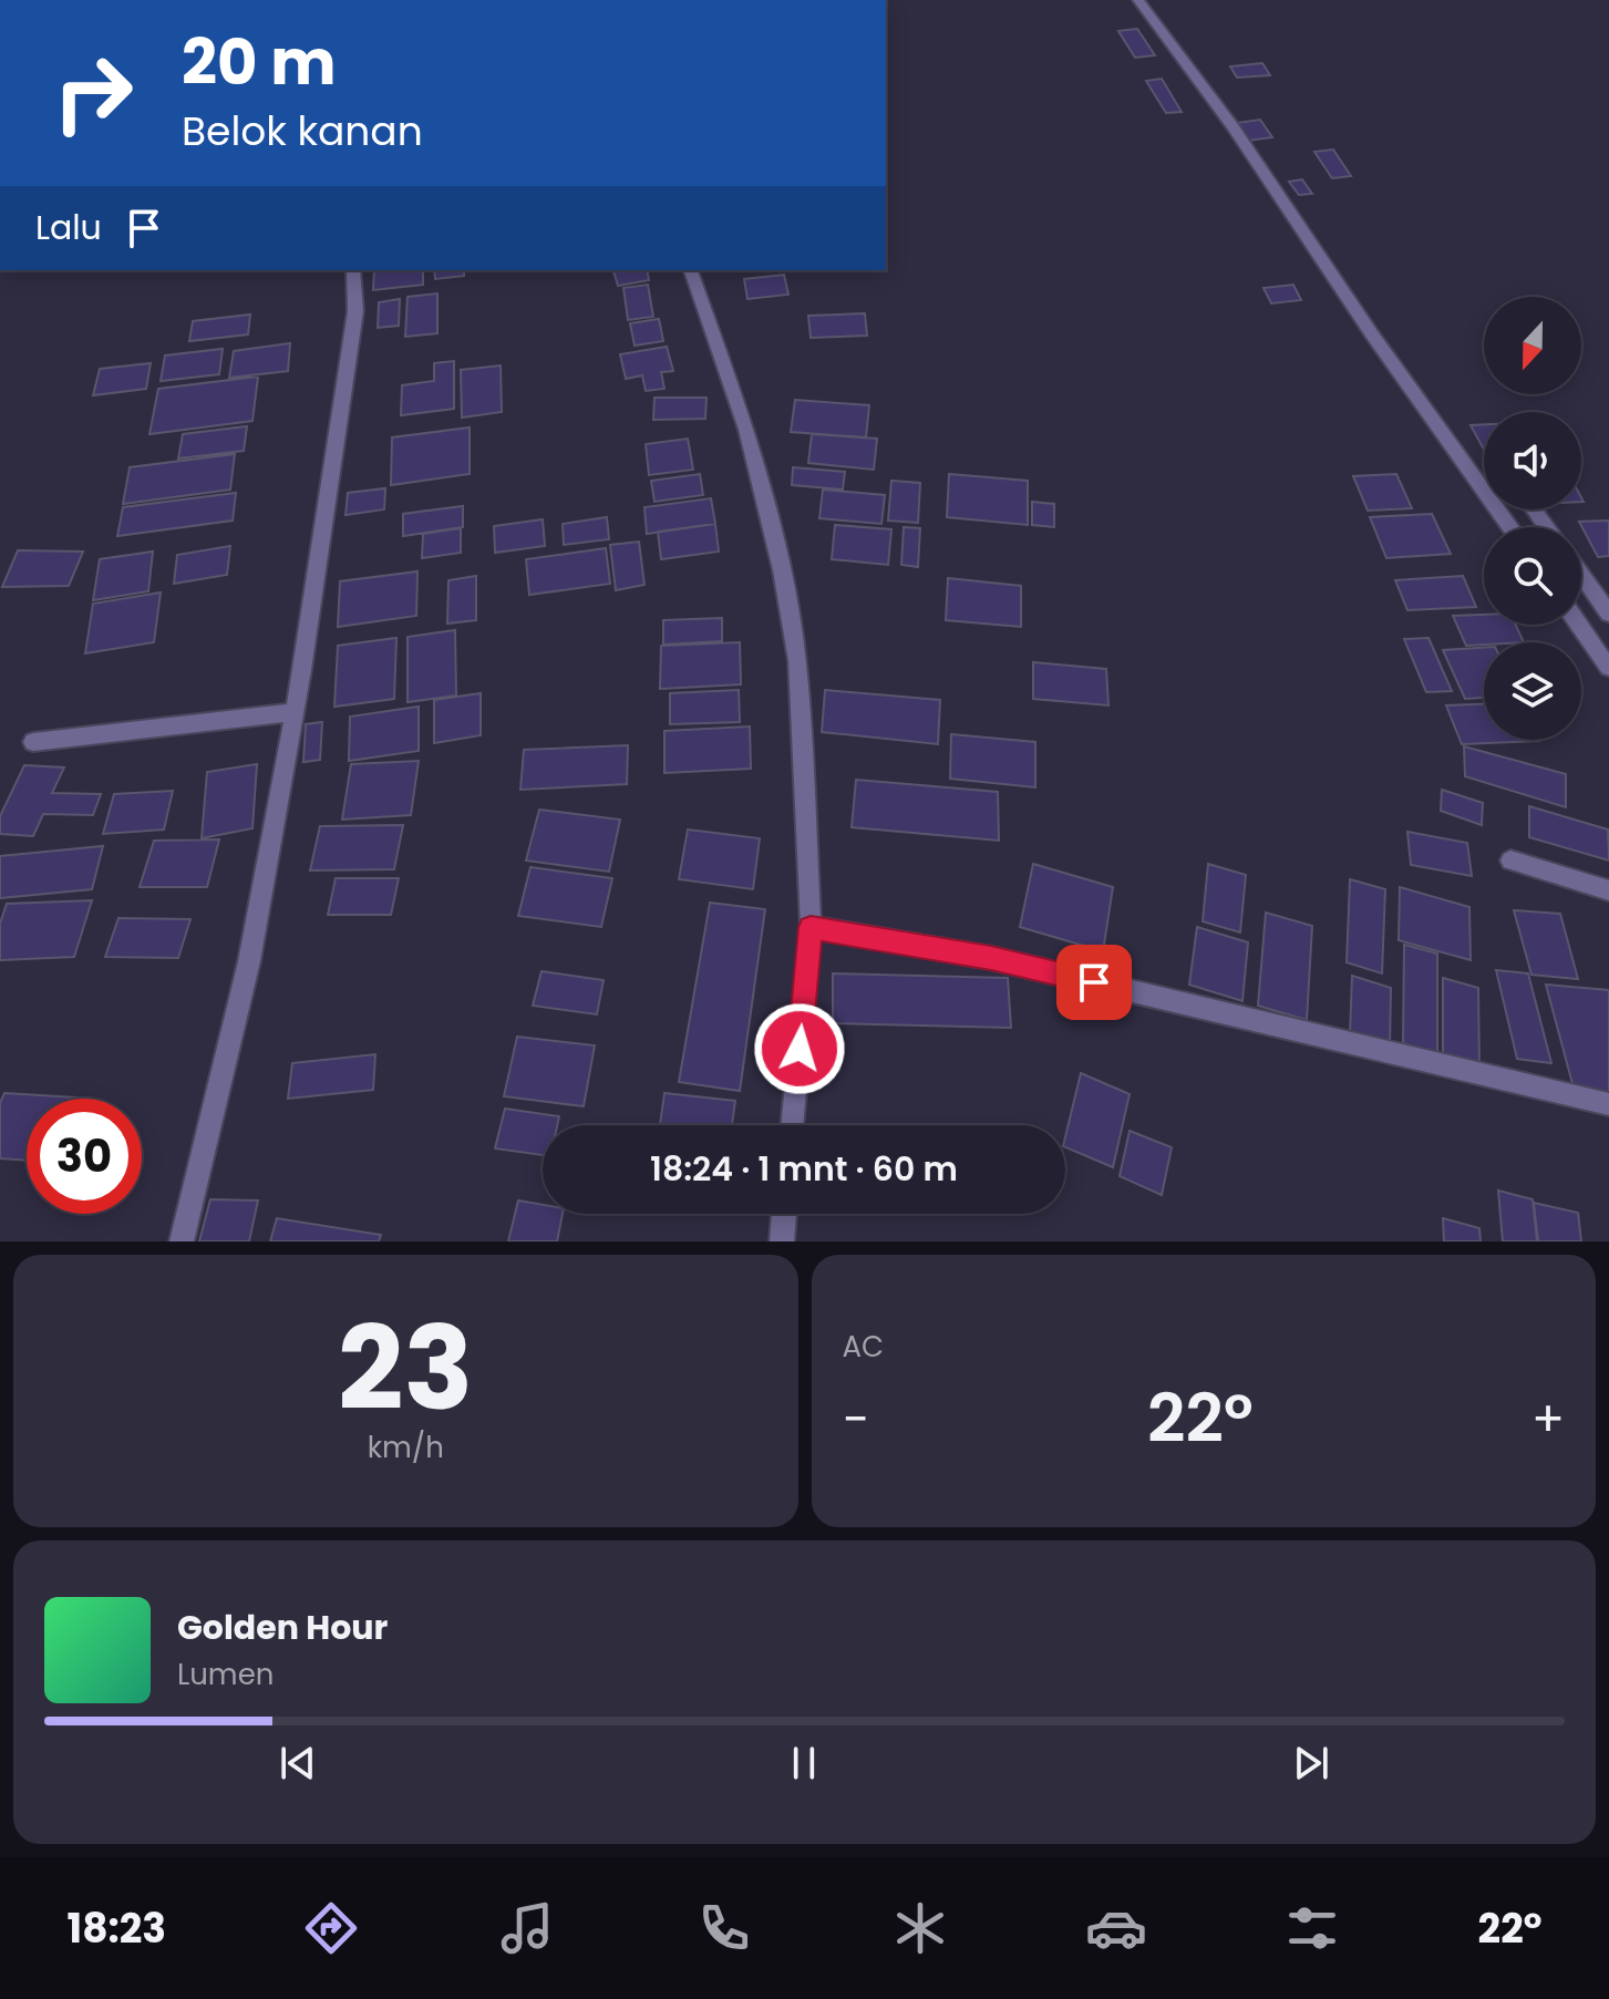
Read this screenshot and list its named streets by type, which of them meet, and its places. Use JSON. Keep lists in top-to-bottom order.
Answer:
{
  "north": "bottom",
  "page": {
    "turn": ["20 m", "Belok kanan"],
    "then": "Lalu",
    "limit": "30",
    "trip": "18:24 · 1 mnt · 60 m",
    "tile": [
      ["23", "km/h"],
      "AC"
    ],
    "heat": ["−", "22°", "+"],
    "song": ["Golden Hour", "Lumen"],
    "tabs": ["18:23", "22°"]
  }
}
